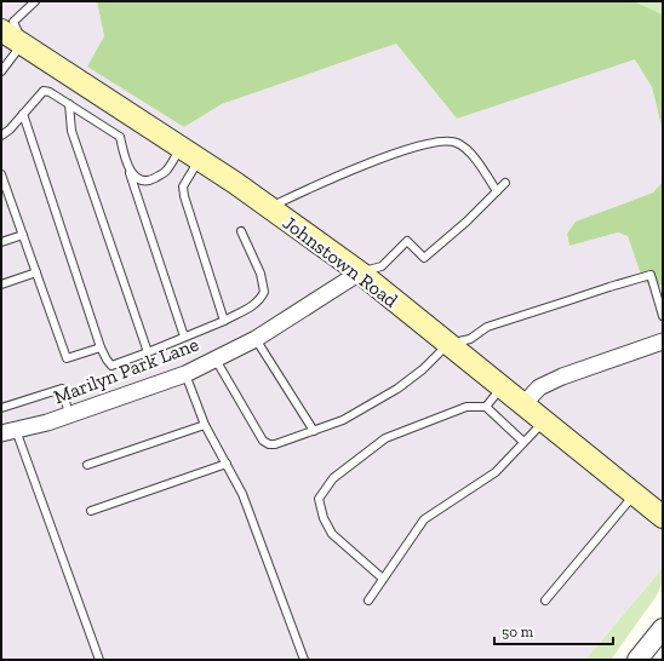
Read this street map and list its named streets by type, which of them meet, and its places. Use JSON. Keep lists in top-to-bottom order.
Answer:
{
  "streets": {
    "main road": ["Johnstown Road"],
    "street": ["Marilyn Park Lane"]
  },
  "crossings": [
    ["Johnstown Road", "Marilyn Park Lane"]
  ],
  "scale_bar": "50 m"
}
